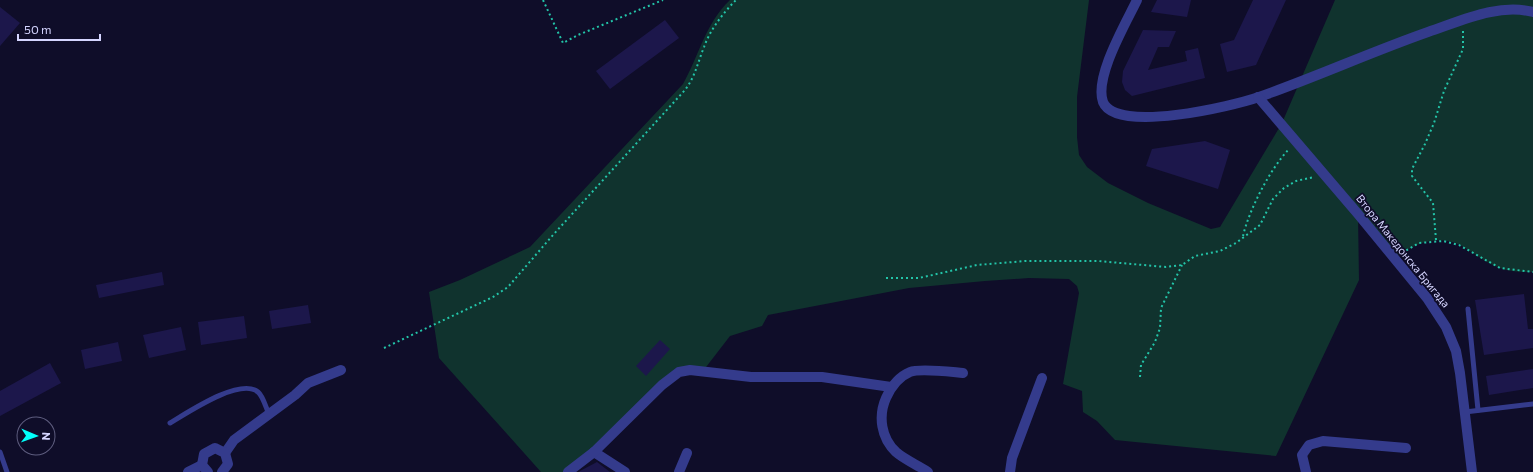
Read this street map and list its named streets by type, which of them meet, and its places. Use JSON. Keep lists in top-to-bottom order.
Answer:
{
  "streets": {
    "street": ["Втора Македонска Бригада"]
  },
  "scale_bar": "50 m",
  "north": "right"
}
